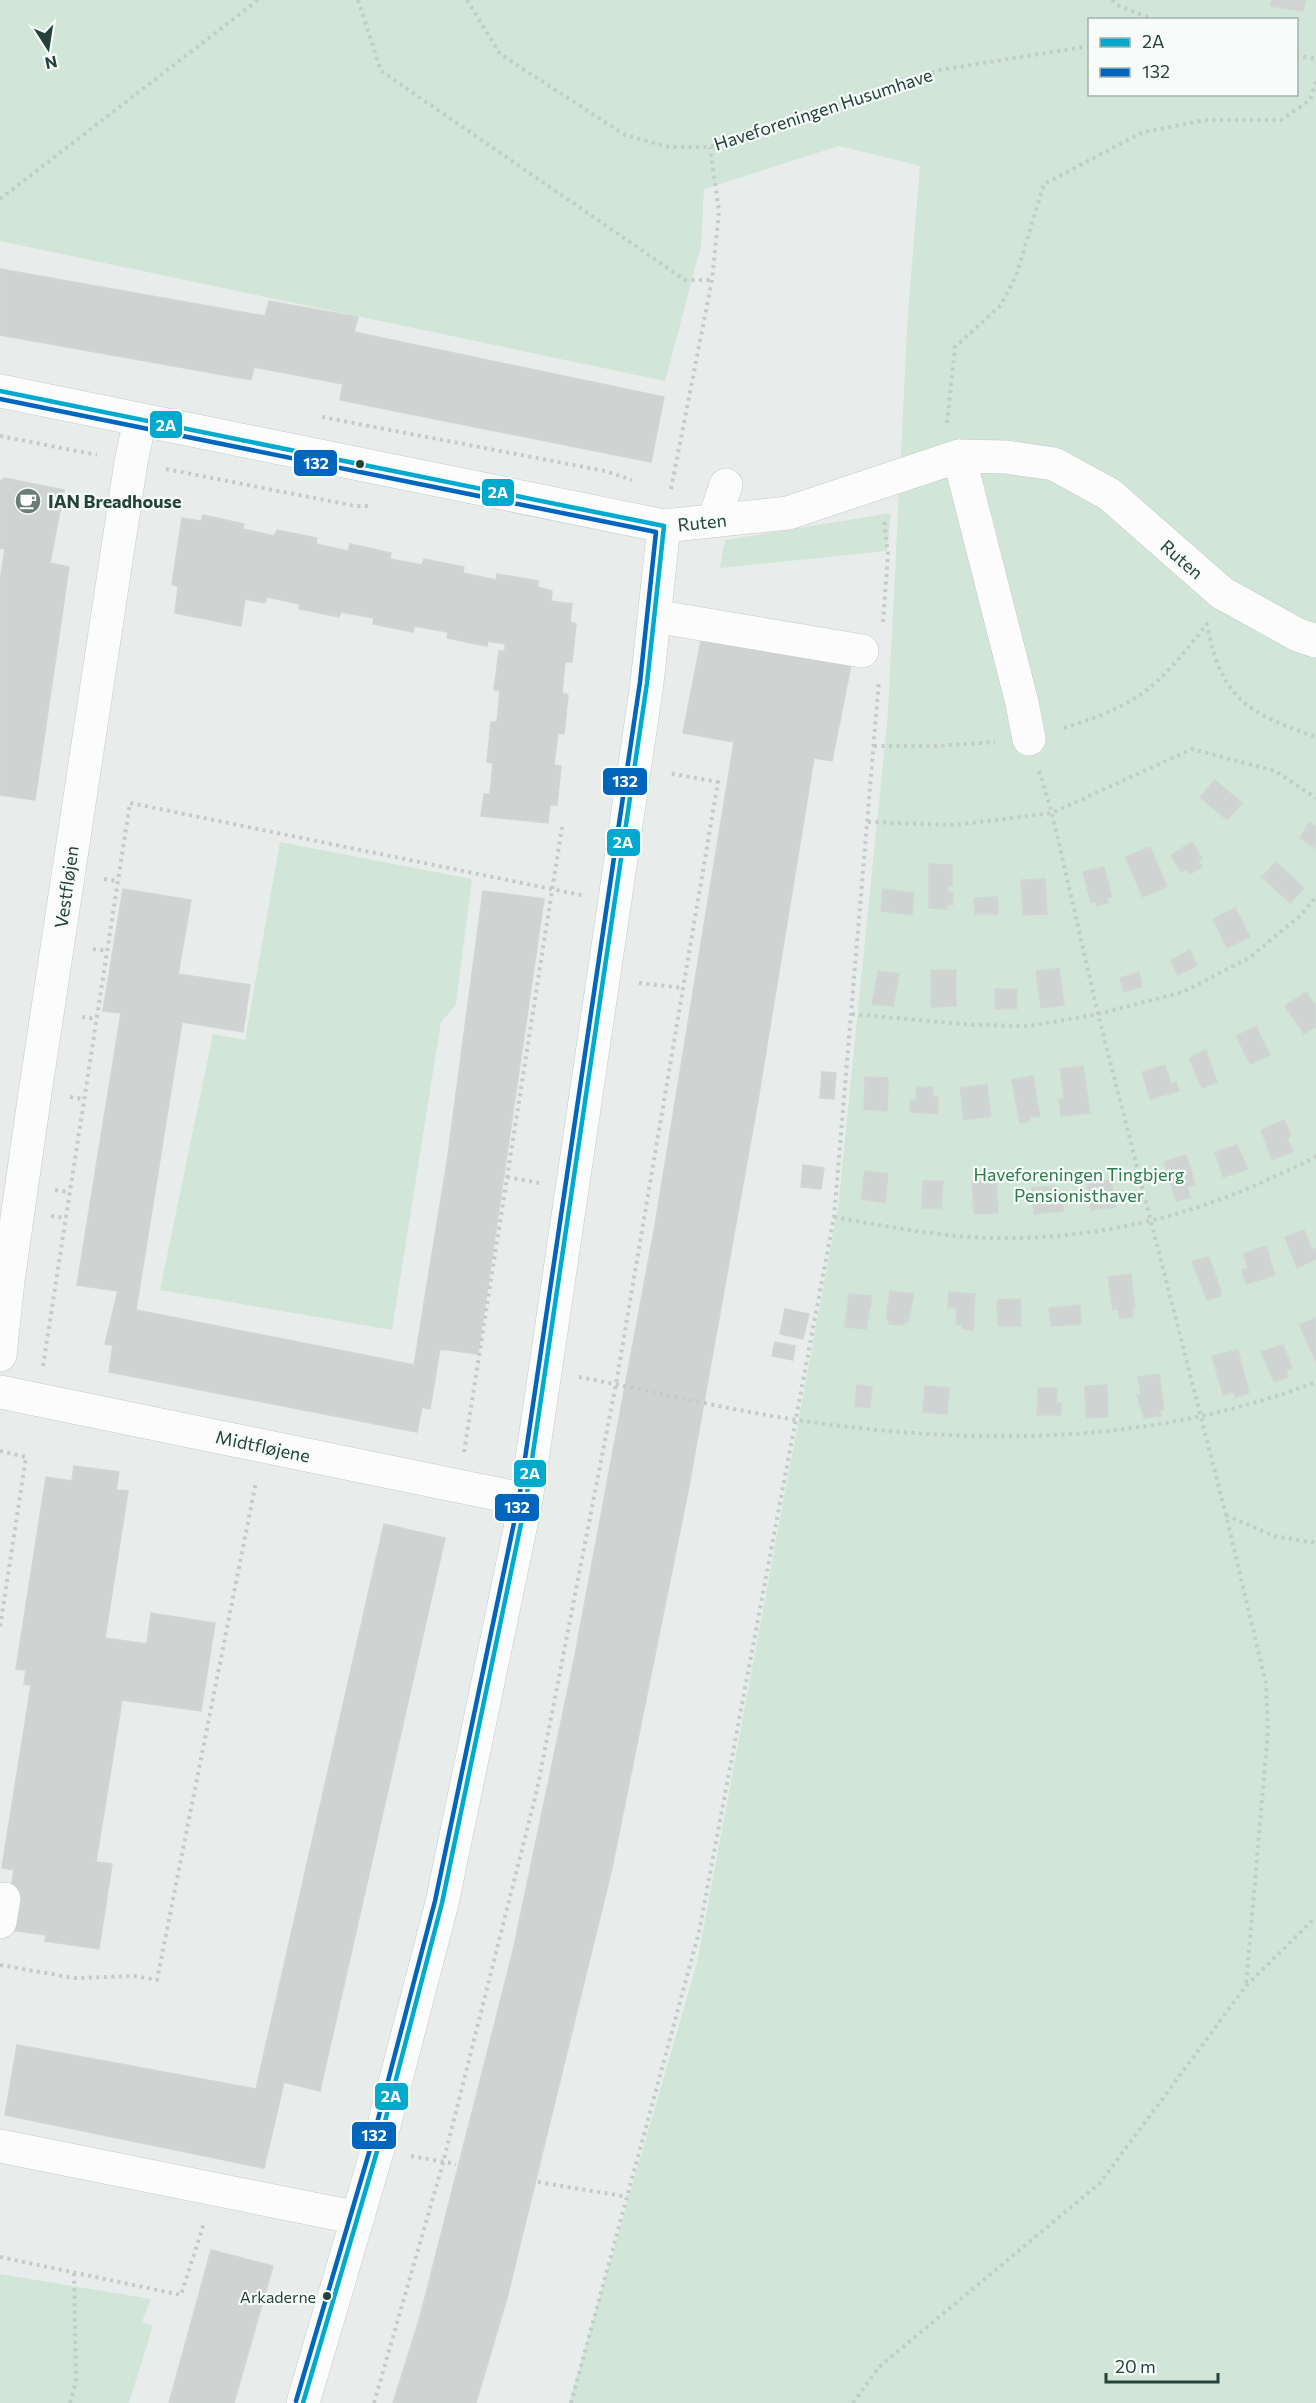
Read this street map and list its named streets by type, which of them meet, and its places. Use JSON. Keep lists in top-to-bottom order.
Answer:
{
  "streets": {
    "street": ["Ruten", "Vestfløjen", "Midtfløjene"],
    "path": ["Haveforeningen Husumhave"]
  },
  "crossings": [
    ["Ruten", "Vestfløjen"]
  ],
  "parks": ["Haveforeningen Tingbjerg Pensionisthaver"],
  "places": {
    "cafe": ["IAN Breadhouse"],
    "other": ["Arkaderne"]
  },
  "lines": ["transit line 2A", "transit line 132"],
  "legend": ["2A", "132"],
  "scale_bar": "20 m",
  "north": "bottom"
}
